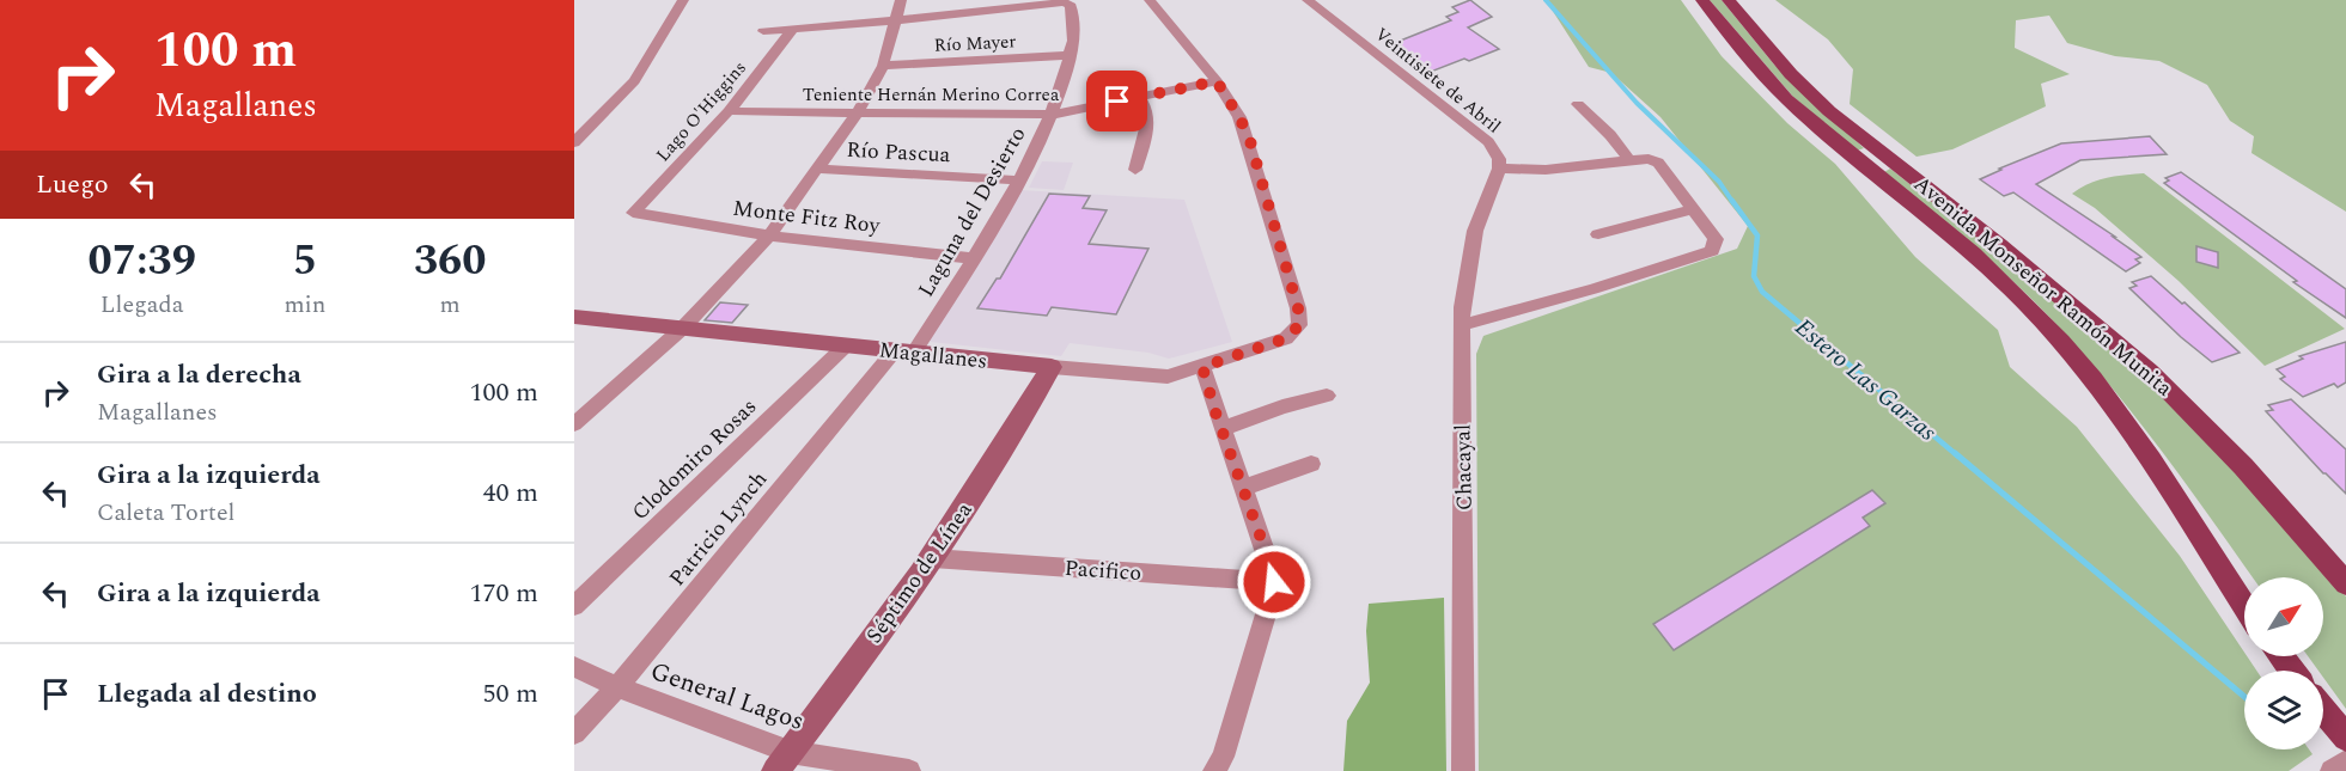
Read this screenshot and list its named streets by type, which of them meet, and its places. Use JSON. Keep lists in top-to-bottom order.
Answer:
{
  "streets": {
    "main road": ["Avenida Monseñor Ramón Munita"],
    "street": [
      "Río Mayer",
      "Veintisiete de Abril",
      "Teniente Hernán Merino Correa",
      "Lago O'Higgins",
      "Río Pascua",
      "Laguna del Desierto",
      "Monte Fitz Roy",
      "Magallanes",
      "Clodomiro Rosas",
      "Chacayal",
      "Patricio Lynch",
      "Pacifico",
      "Séptimo de Línea",
      "General Lagos"
    ]
  },
  "crossings": [
    ["Río Mayer", "Laguna del Desierto"],
    ["Veintisiete de Abril", "Chacayal"],
    ["Teniente Hernán Merino Correa", "Lago O'Higgins"],
    ["Teniente Hernán Merino Correa", "Laguna del Desierto"],
    ["Teniente Hernán Merino Correa", "Magallanes"],
    ["Lago O'Higgins", "Monte Fitz Roy"],
    ["Río Pascua", "Laguna del Desierto"],
    ["Laguna del Desierto", "Monte Fitz Roy"],
    ["Laguna del Desierto", "Magallanes"],
    ["Laguna del Desierto", "Patricio Lynch"],
    ["Magallanes", "Clodomiro Rosas"],
    ["Magallanes", "Patricio Lynch"],
    ["Magallanes", "Séptimo de Línea"],
    ["Patricio Lynch", "General Lagos"],
    ["Pacifico", "Séptimo de Línea"],
    ["Séptimo de Línea", "General Lagos"]
  ],
  "water": ["Estero Las Garzas"],
  "north": "top right",
  "page": {
    "turn": ["100 m", "Magallanes"],
    "then": "Luego",
    "eta": [
      "07:39",
      "Llegada",
      "5",
      "min",
      "360",
      "m"
    ],
    "list": [
      {
        "name": "Gira a la derecha",
        "note": "Magallanes",
        "value": "100 m"
      },
      {
        "name": "Gira a la izquierda",
        "note": "Caleta Tortel",
        "value": "40 m"
      },
      {
        "name": "Gira a la izquierda",
        "value": "170 m"
      },
      {
        "name": "Llegada al destino",
        "value": "50 m"
      }
    ]
  }
}
